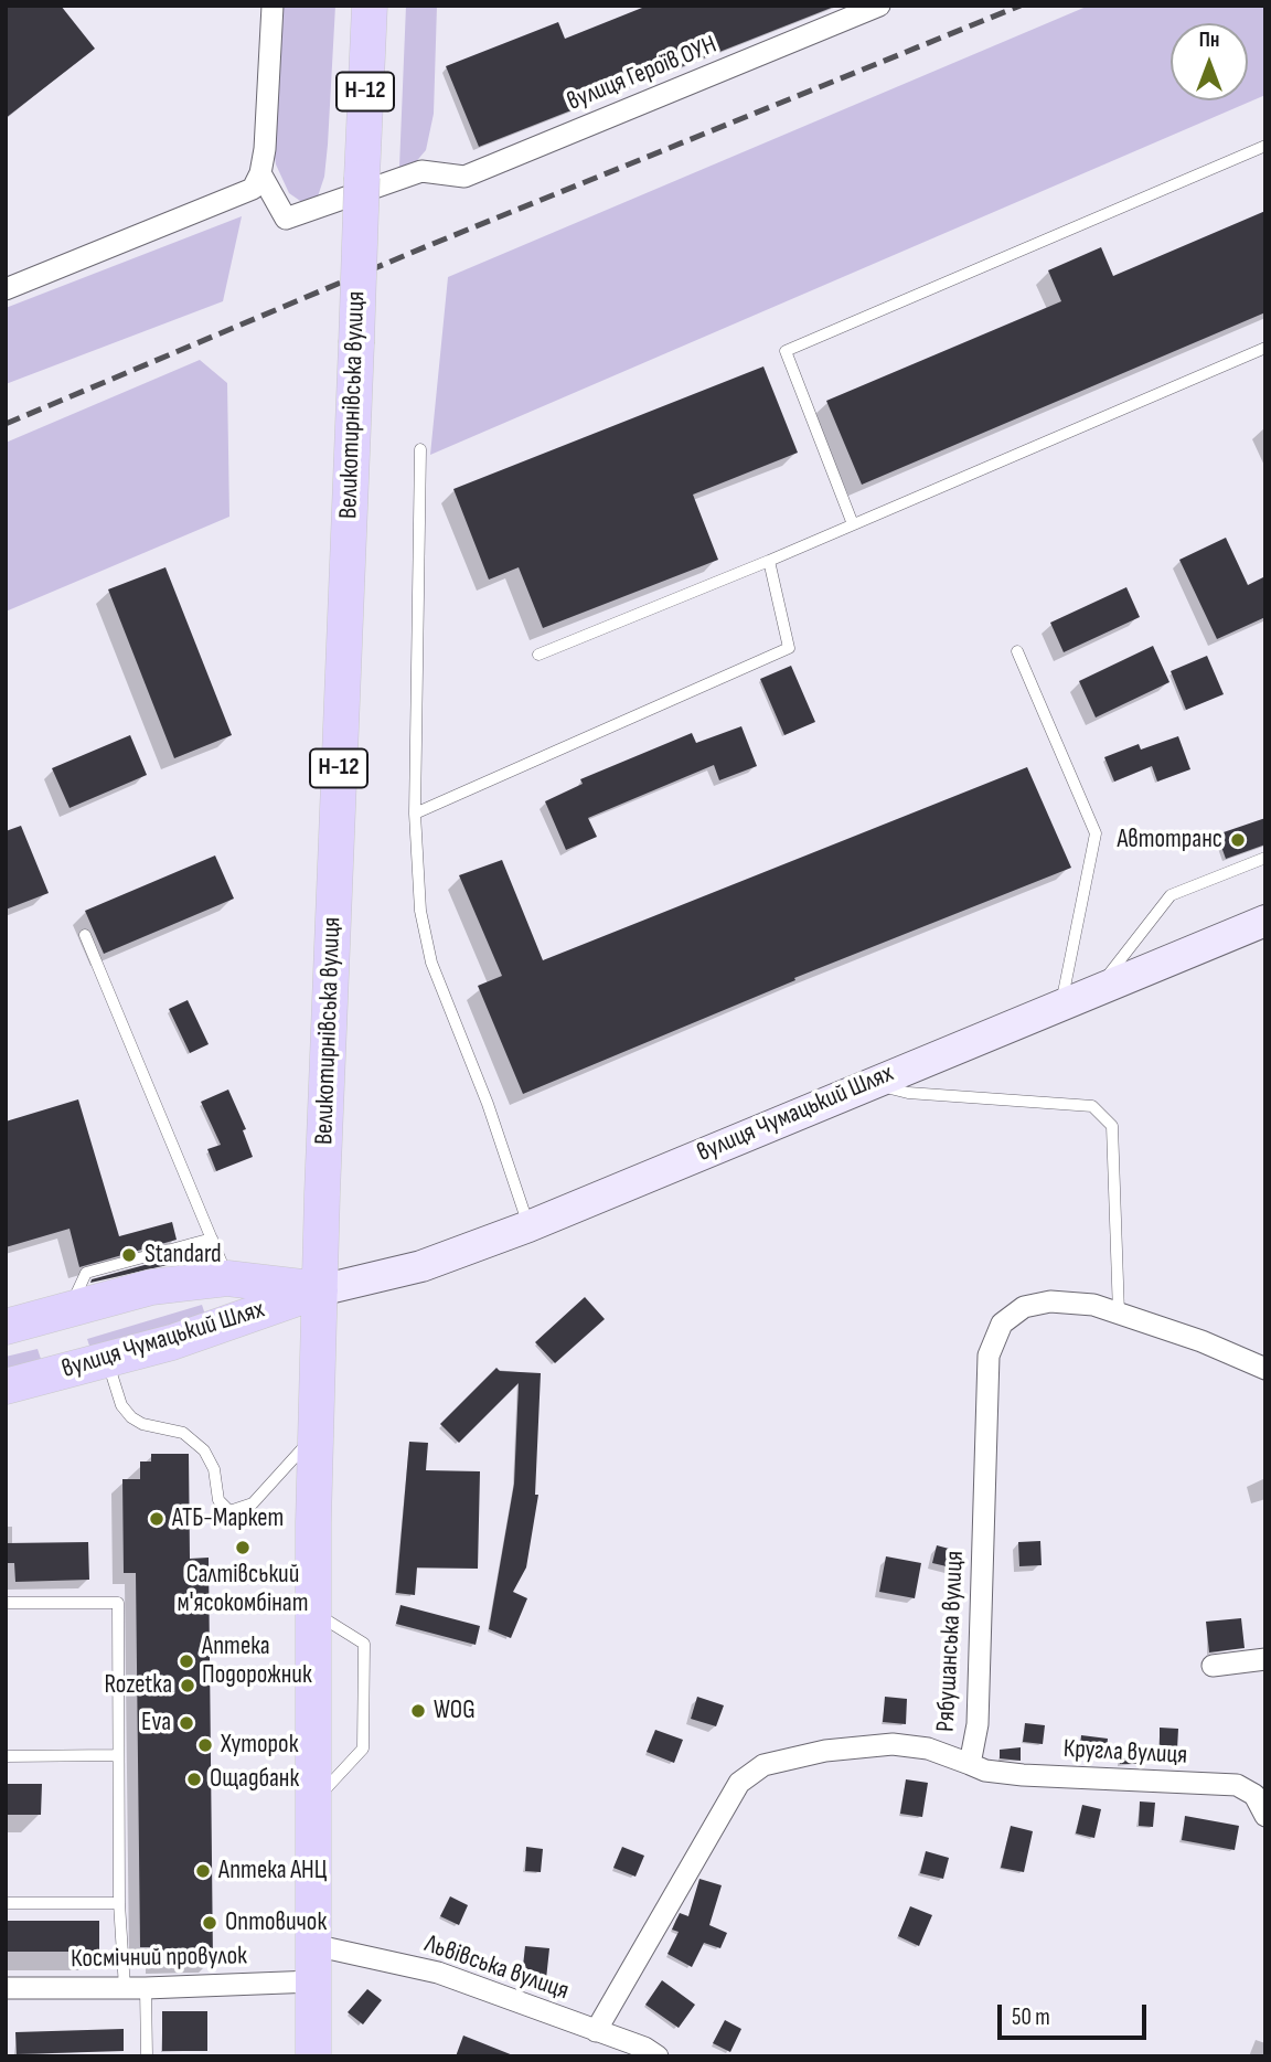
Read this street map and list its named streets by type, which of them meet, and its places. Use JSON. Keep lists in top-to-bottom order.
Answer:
{
  "streets": {
    "main road": ["Н-12", "Великотирнівська вулиця", "вулиця Чумацький Шлях"],
    "street": [
      "вулиця Героїв ОУН",
      "Рябушанська вулиця",
      "Кругла вулиця",
      "Космічний провулок",
      "Львівська вулиця"
    ]
  },
  "crossings": [
    ["Великотирнівська вулиця", "вулиця Чумацький Шлях"],
    ["Великотирнівська вулиця", "Космічний провулок"],
    ["Великотирнівська вулиця", "Львівська вулиця"],
    ["Рябушанська вулиця", "Кругла вулиця"],
    ["Рябушанська вулиця", "Львівська вулиця"]
  ],
  "places": [
    "Автотранс",
    "Standard",
    "АТБ-Маркет",
    "Салтівський м'ясокомбінат",
    "Аптека Подорожник",
    "Rozetka",
    "WOG",
    "Eva",
    "Хуторок",
    "Ощадбанк",
    "Аптека АНЦ",
    "Оптовичок"
  ],
  "scale_bar": "50 m",
  "north": "top"
}
